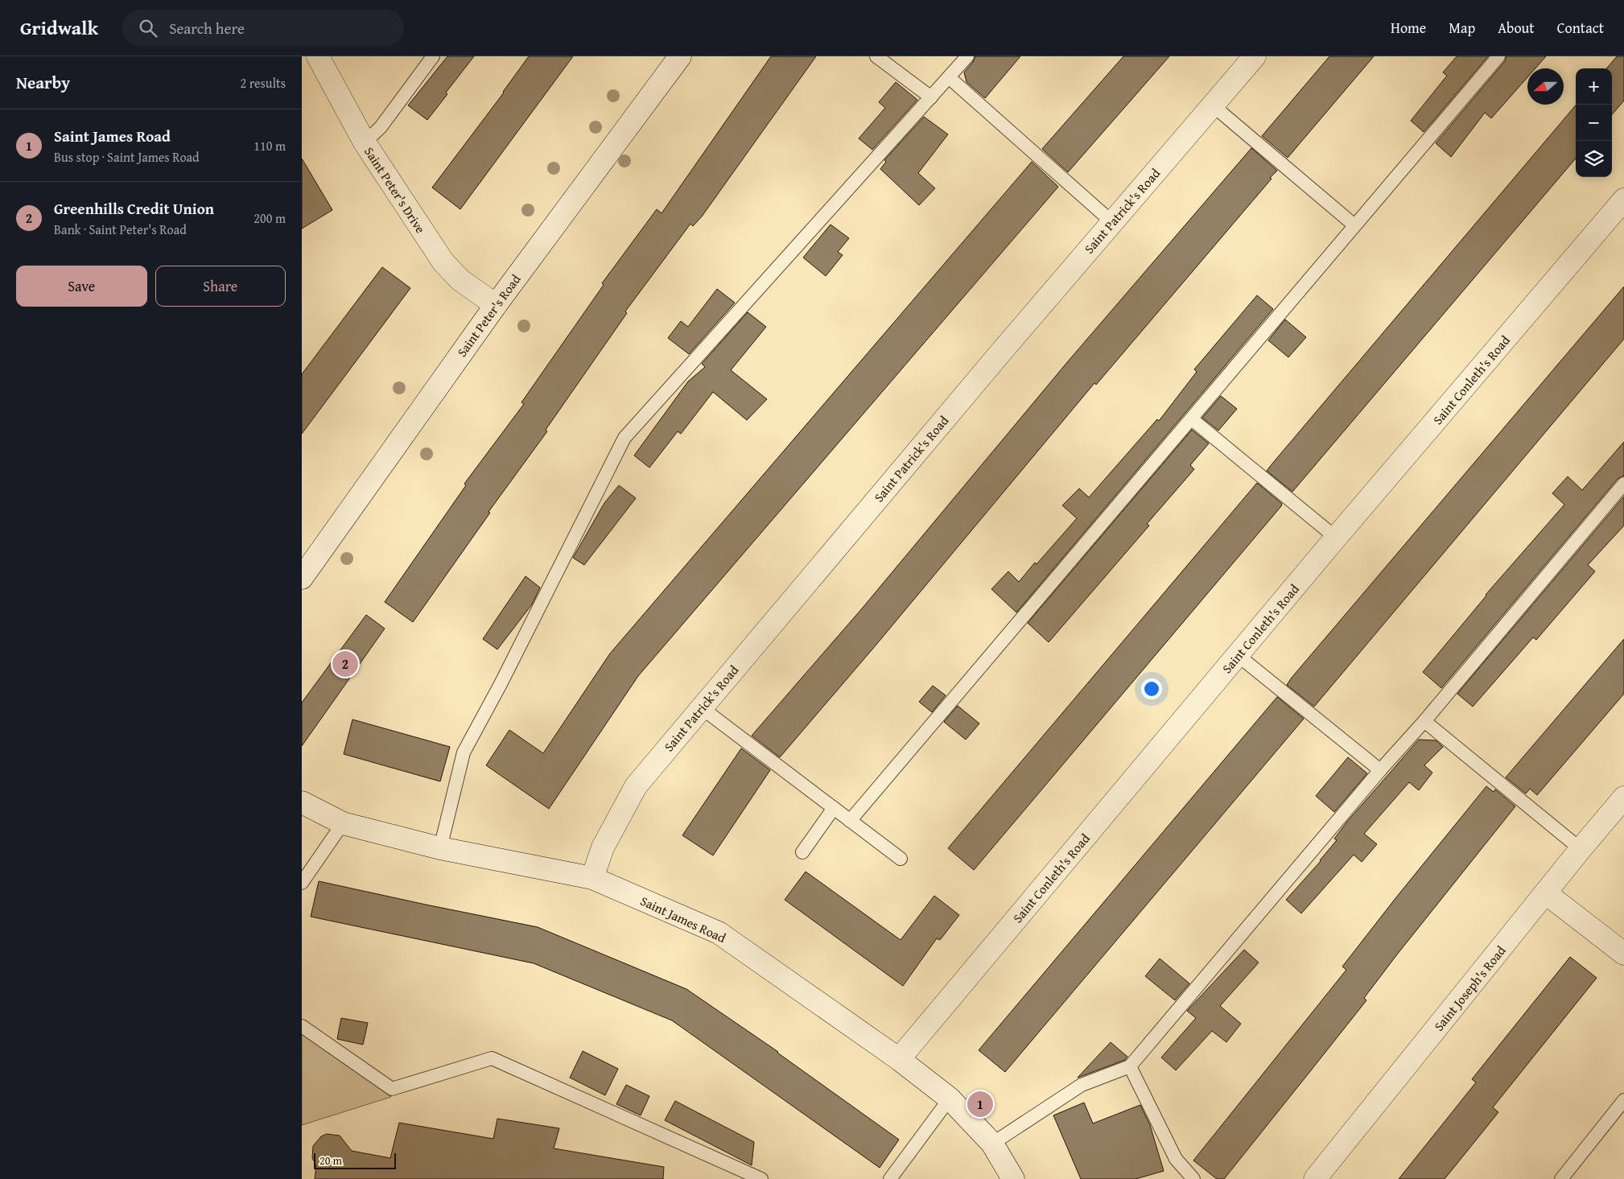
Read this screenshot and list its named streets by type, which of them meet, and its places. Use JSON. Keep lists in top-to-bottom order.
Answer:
{
  "streets": {
    "street": [
      "Saint Peter's Drive",
      "Saint Patrick's Road",
      "Saint Peter's Road",
      "Saint Conleth's Road",
      "Saint James Road",
      "Saint Joseph's Road"
    ]
  },
  "crossings": [
    ["Saint Peter's Drive", "Saint Peter's Road"],
    ["Saint Patrick's Road", "Saint James Road"],
    ["Saint Conleth's Road", "Saint James Road"]
  ],
  "scale_bar": "20 m",
  "north": "left",
  "page": {
    "header": "Gridwalk",
    "search": "Search here",
    "nav": [
      "Home",
      "Map",
      "About",
      "Contact"
    ],
    "heading": ["Nearby", "2 results"],
    "map_buttons": ["+", "−"],
    "list": [
      {
        "mark": "1",
        "name": "Saint James Road",
        "note": "Bus stop · Saint James Road",
        "value": "110 m"
      },
      {
        "mark": "2",
        "name": "Greenhills Credit Union",
        "note": "Bank · Saint Peter's Road",
        "value": "200 m"
      }
    ],
    "buttons": ["Save", "Share"],
    "pins": ["2", "1"],
    "scale": "20 m"
  }
}
